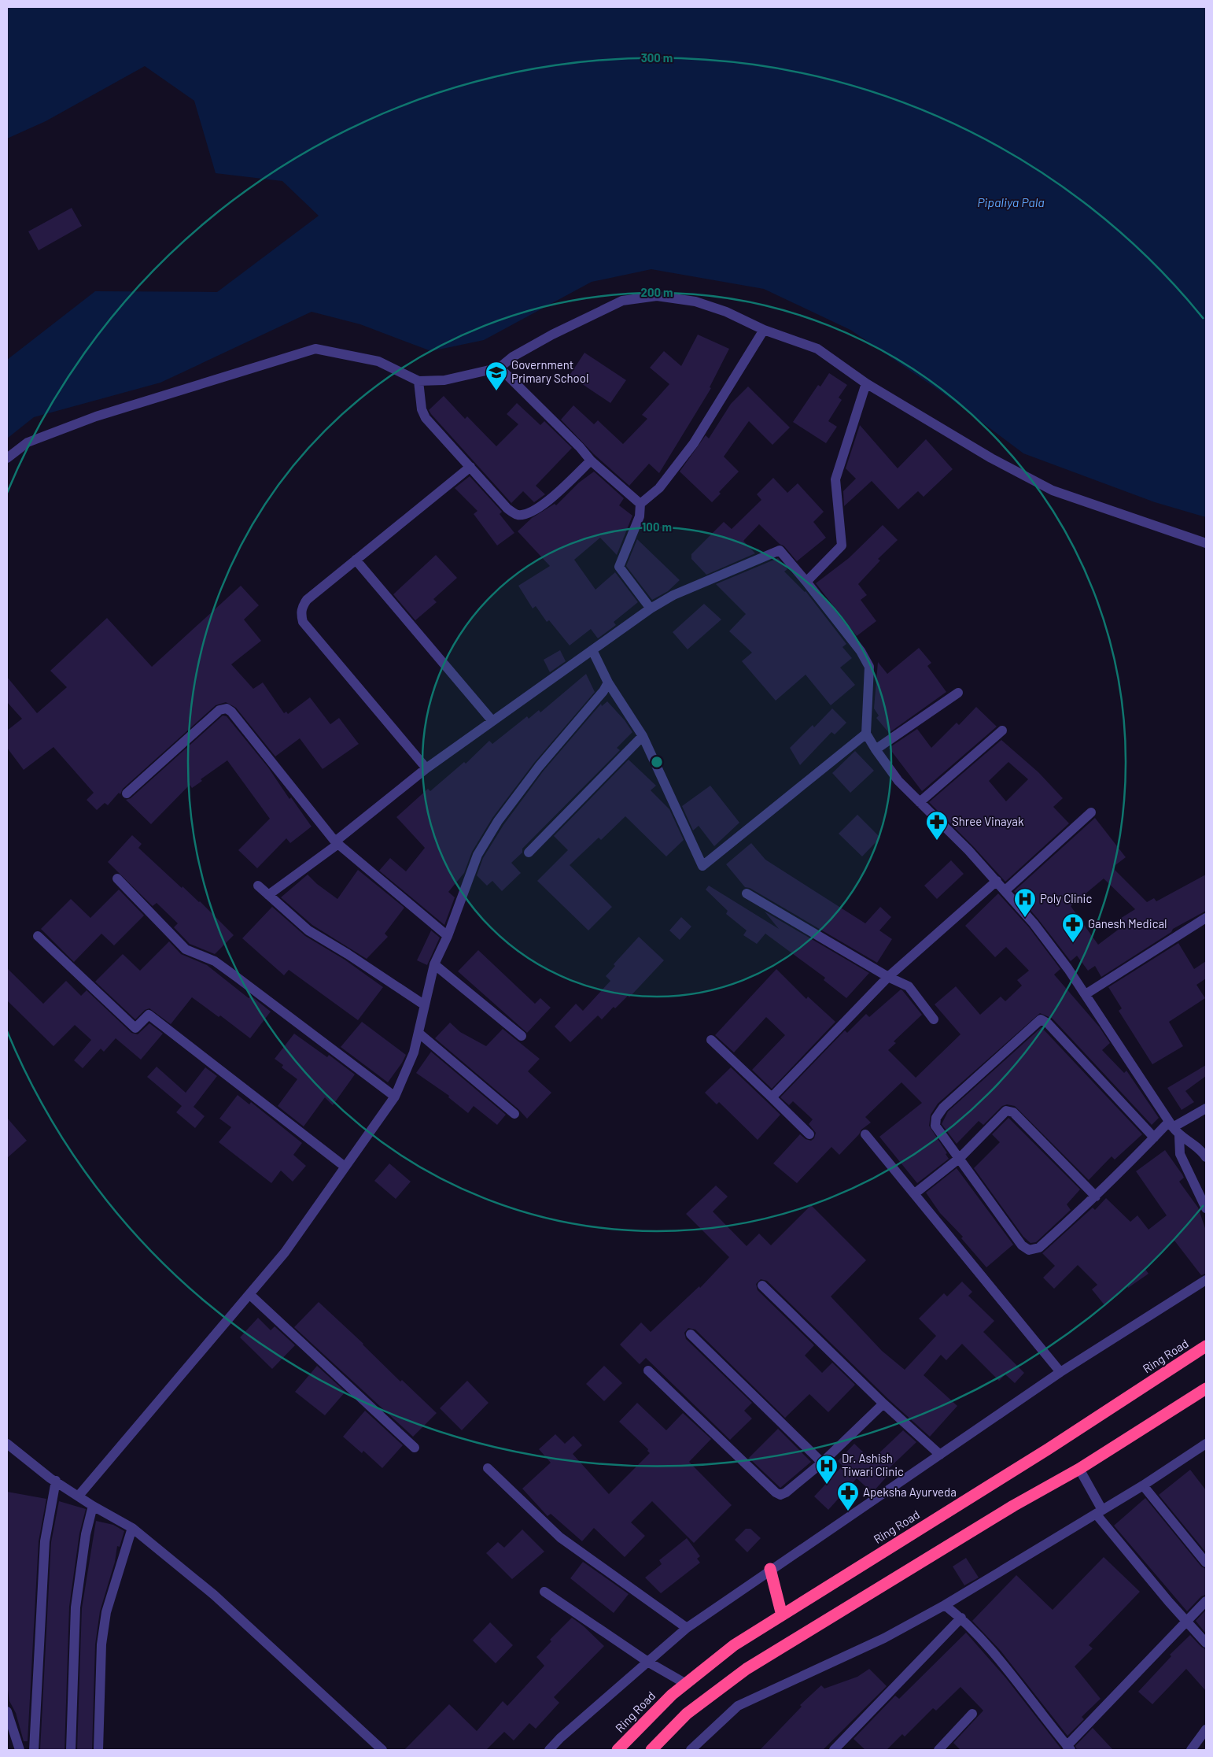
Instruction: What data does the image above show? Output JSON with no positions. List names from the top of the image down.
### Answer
{
  "streets": {
    "highway": ["Ring Road"]
  },
  "water": ["Pipaliya Pala"],
  "places": {
    "school or university": ["Government Primary School"],
    "pharmacy": ["Shree Vinayak", "Ganesh Medical", "Apeksha Ayurveda"],
    "hospital": ["Poly Clinic", "Dr. Ashish Tiwari Clinic"]
  },
  "rings": ["300 m", "200 m", "100 m"]
}
